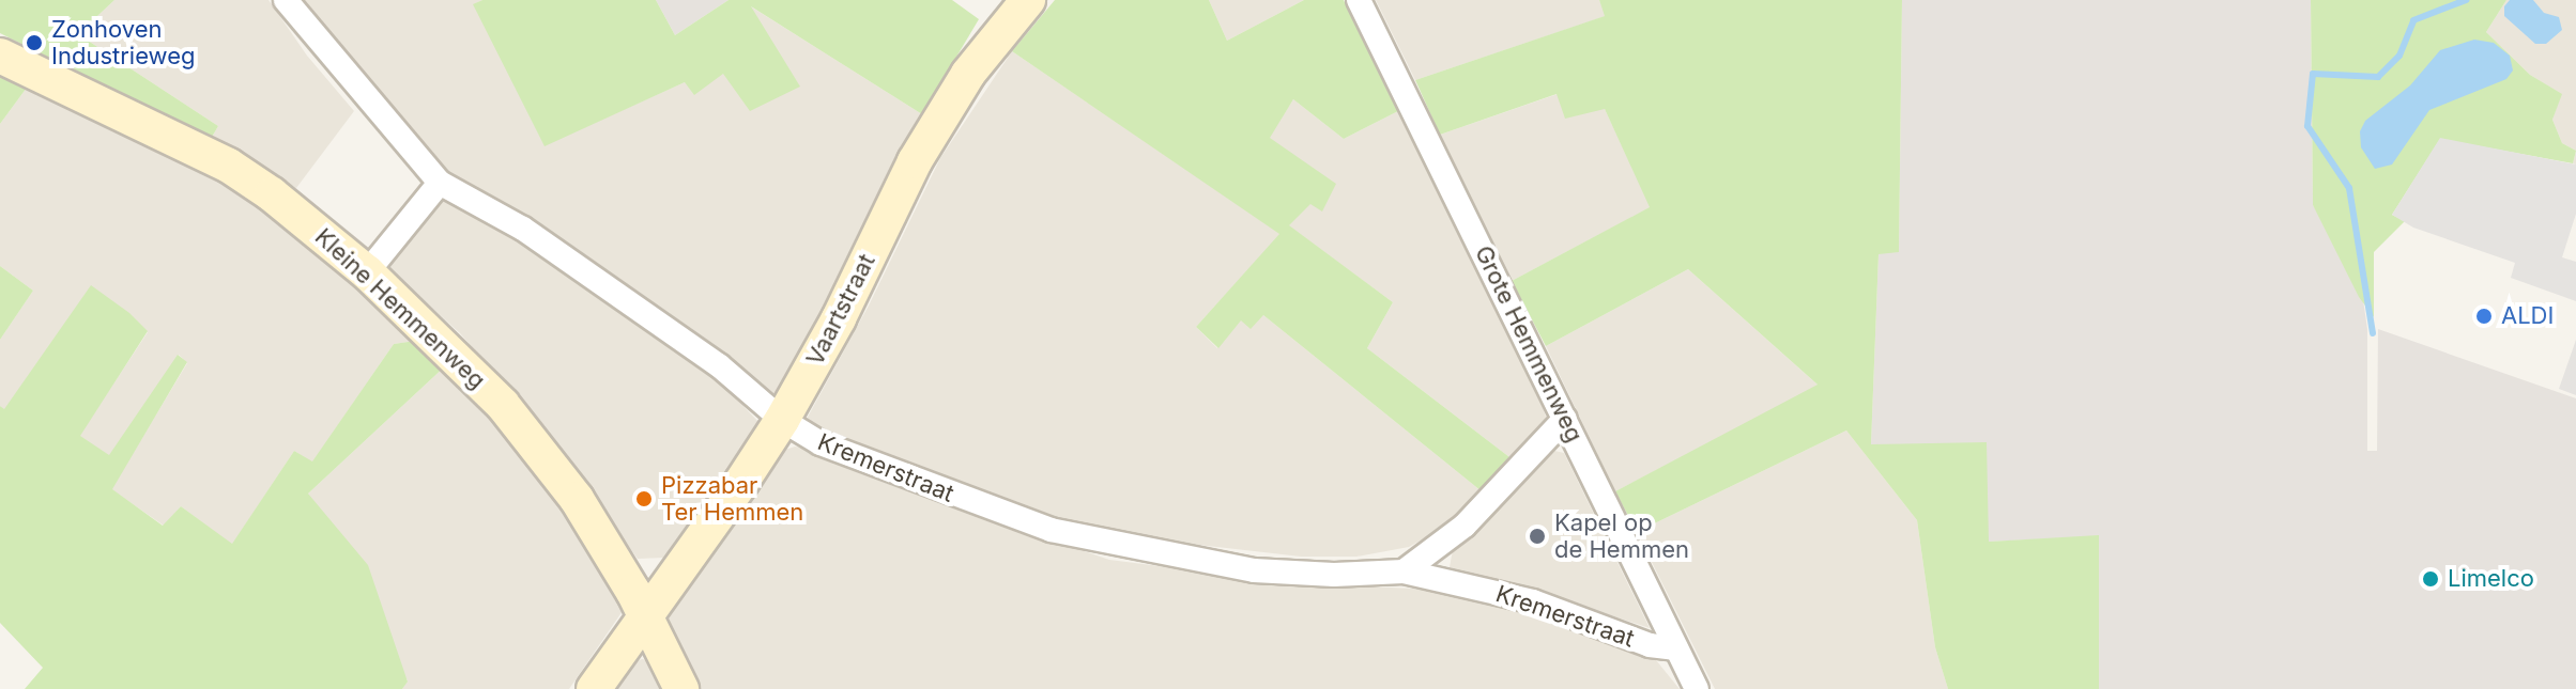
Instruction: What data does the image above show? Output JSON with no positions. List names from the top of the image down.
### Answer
{
  "streets": {
    "street": [
      "Kleine Hemmenweg",
      "Vaartstraat",
      "Grote Hemmenweg",
      "Kremerstraat"
    ]
  },
  "crossings": [
    ["Kleine Hemmenweg", "Vaartstraat"],
    ["Vaartstraat", "Kremerstraat"],
    ["Grote Hemmenweg", "Kremerstraat"]
  ],
  "places": [
    "Zonhoven Industrieweg",
    "ALDI",
    "Pizzabar Ter Hemmen",
    "Kapel op de Hemmen",
    "Limelco"
  ]
}
